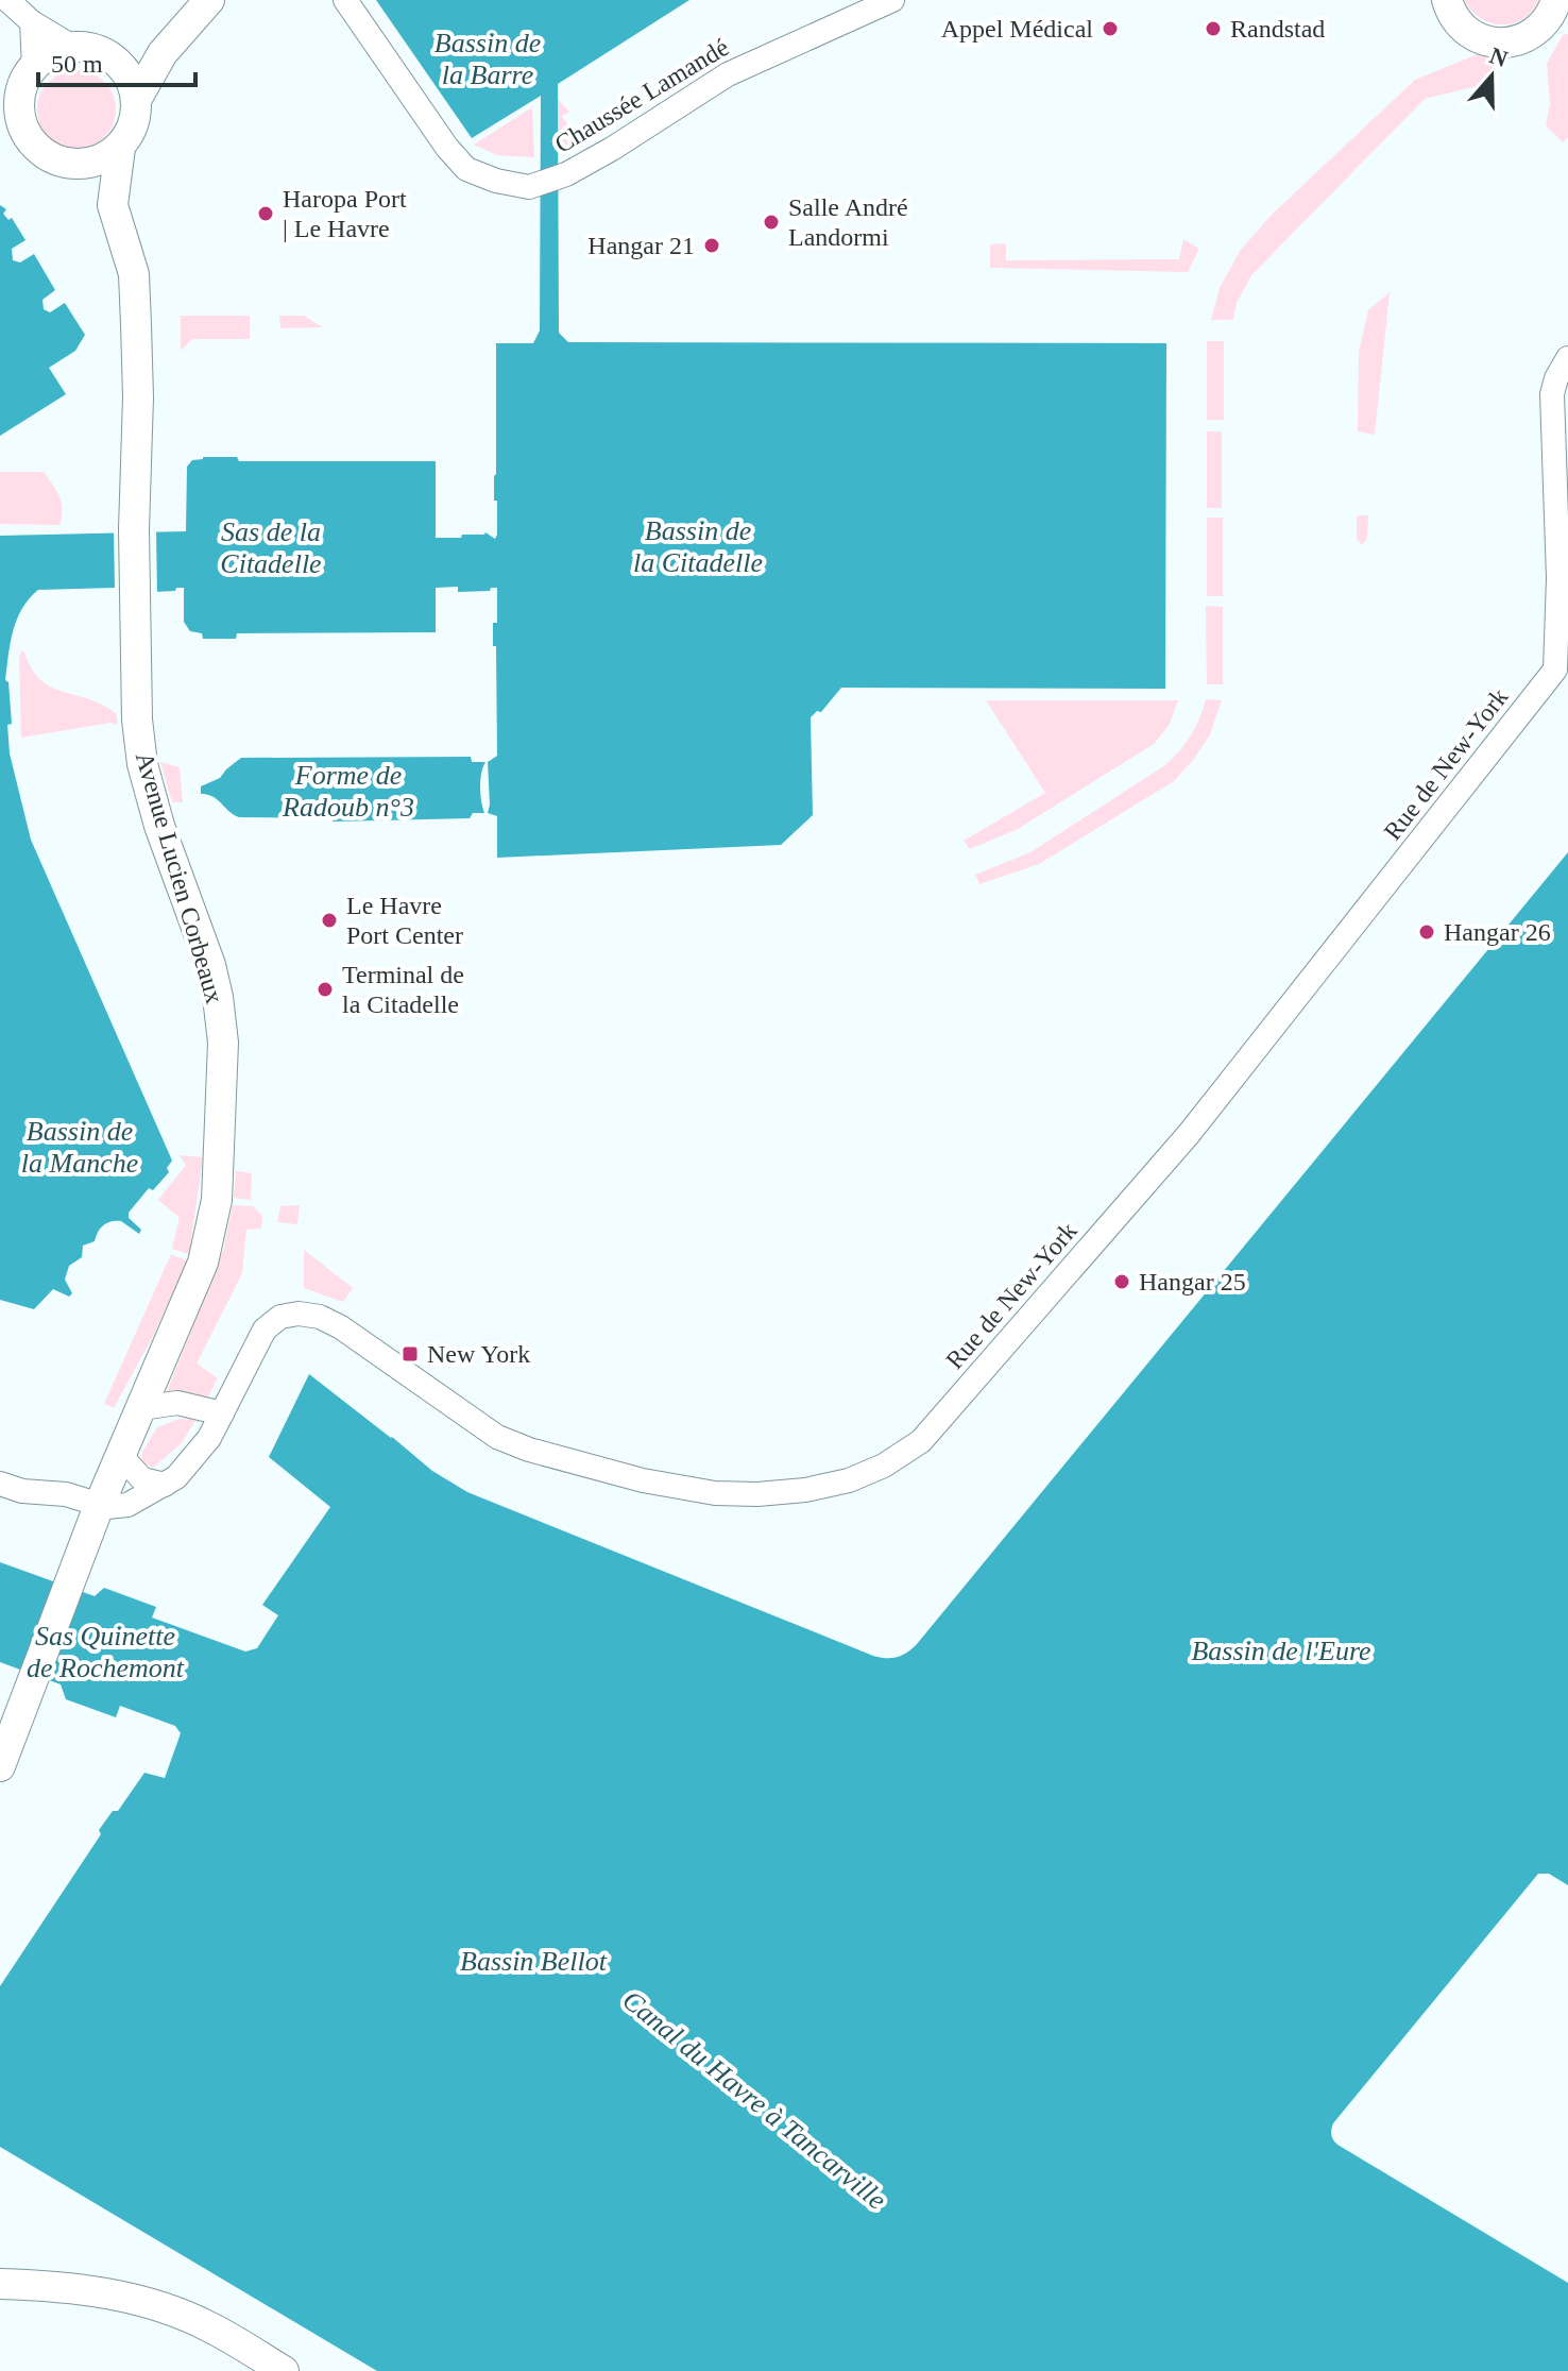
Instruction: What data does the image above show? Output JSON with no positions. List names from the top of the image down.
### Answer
{
  "streets": {
    "main road": ["Avenue Lucien Corbeaux"],
    "street": ["Chaussée Lamandé", "Rue de New-York"]
  },
  "crossings": [
    ["Rue de New-York", "Avenue Lucien Corbeaux"]
  ],
  "water": [
    "Bassin de la Barre",
    "Bassin de la Citadelle",
    "Sas de la Citadelle",
    "Forme de Radoub n°3",
    "Bassin de la Manche",
    "Sas Quinette de Rochemont",
    "Bassin de l'Eure",
    "Bassin Bellot",
    "Canal du Havre à Tancarville"
  ],
  "places": {
    "other": [
      "Appel Médical",
      "Randstad",
      "Haropa Port | Le Havre",
      "Salle André Landormi",
      "Hangar 21",
      "Le Havre Port Center",
      "Hangar 26",
      "Terminal de la Citadelle",
      "Hangar 25"
    ],
    "transit": ["New York"]
  },
  "scale_bar": "50 m",
  "north": "top"
}
